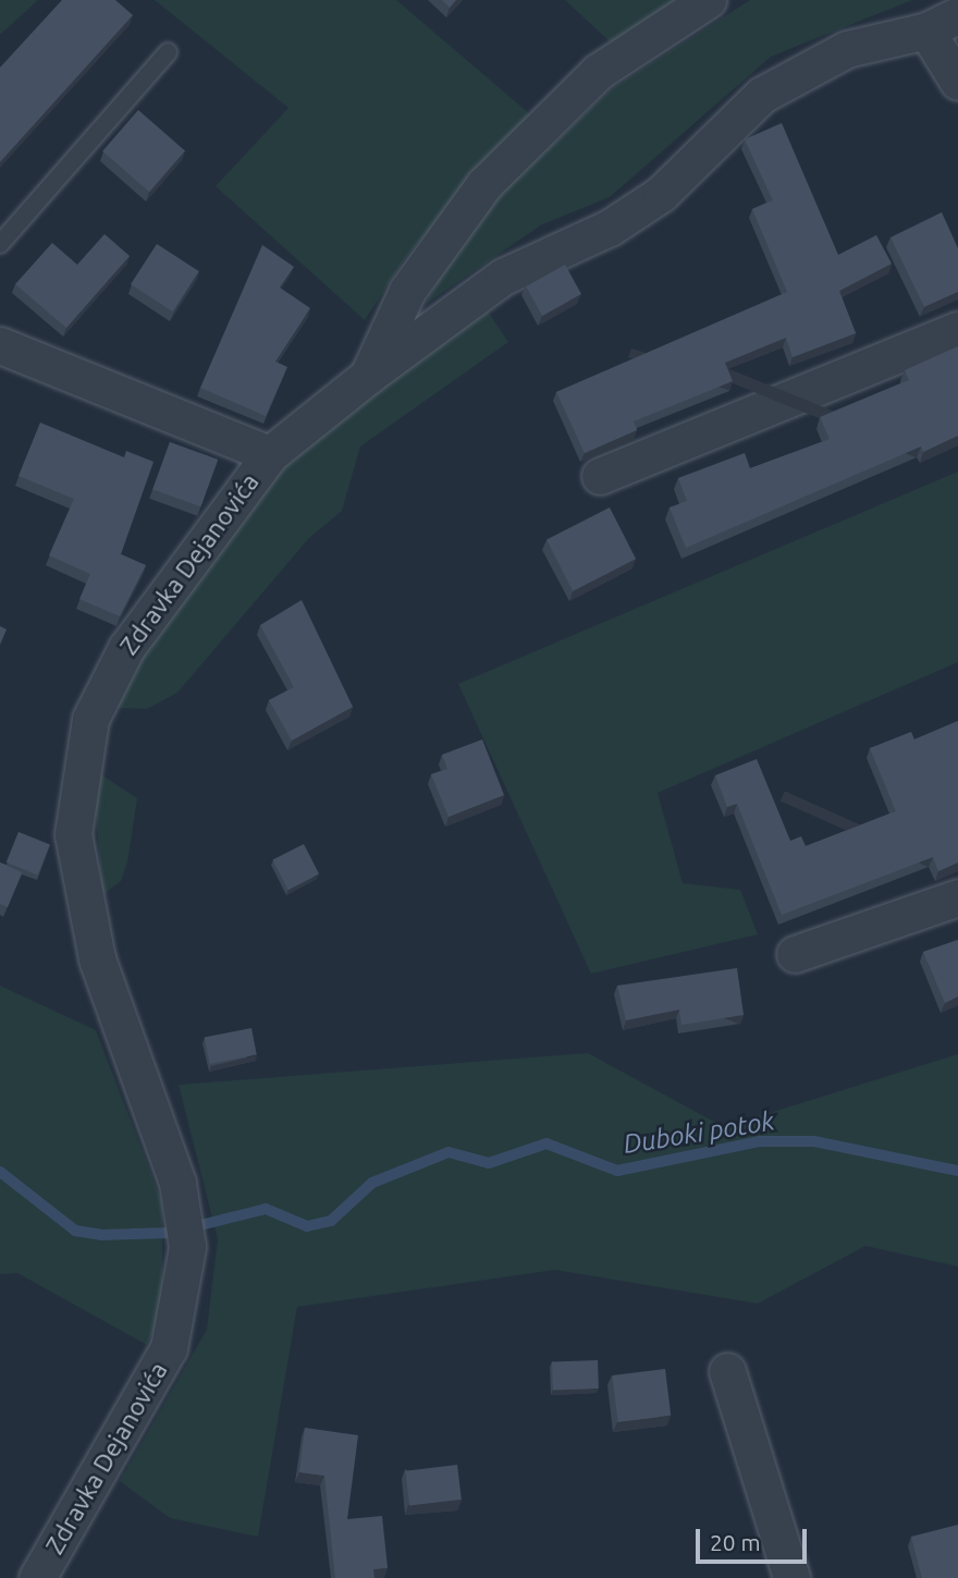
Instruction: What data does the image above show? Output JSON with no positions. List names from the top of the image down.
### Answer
{
  "streets": {
    "street": ["Zdravka Dejanovića"]
  },
  "water": ["Duboki potok"],
  "scale_bar": "20 m"
}
